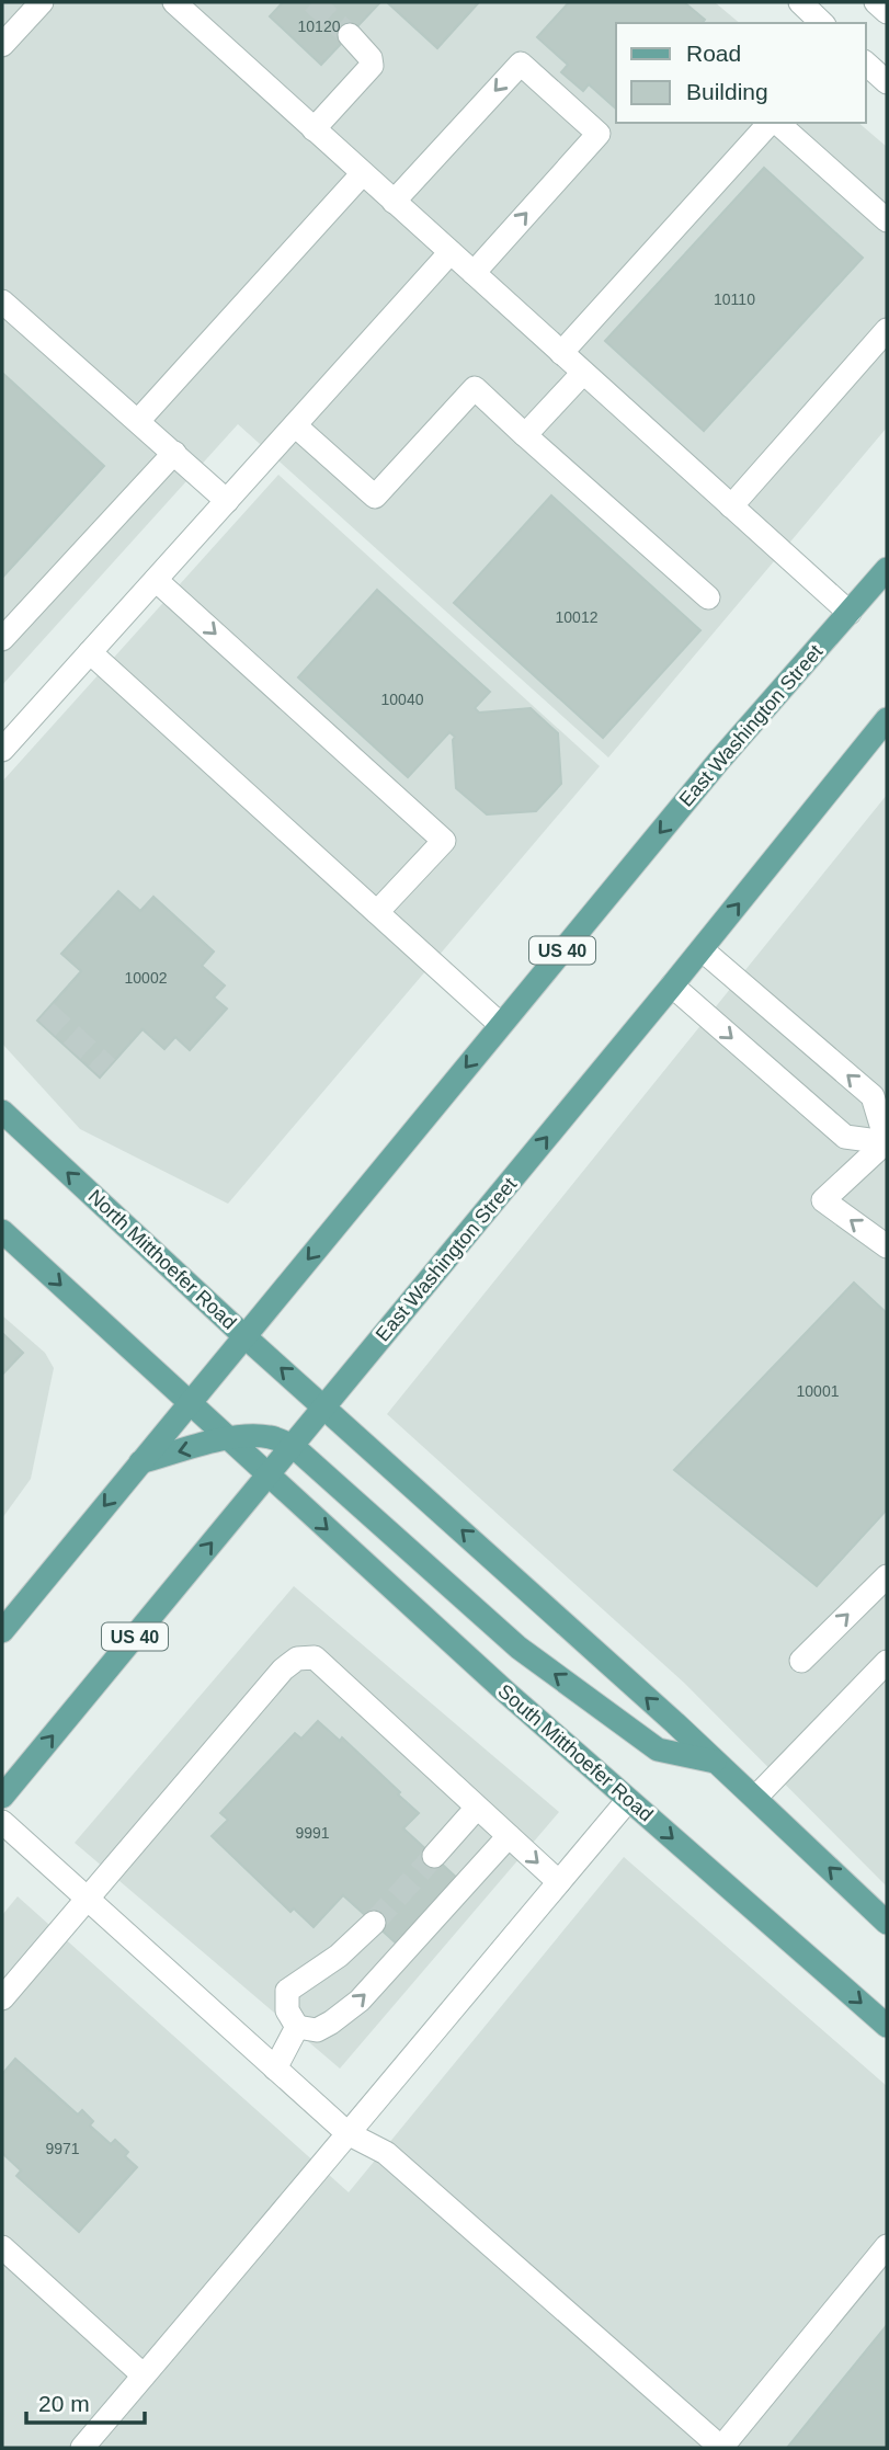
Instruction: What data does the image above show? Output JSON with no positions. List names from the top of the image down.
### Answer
{
  "streets": {
    "main road": [
      "East Washington Street",
      "US 40",
      "North Mitthoefer Road",
      "South Mitthoefer Road"
    ]
  },
  "crossings": [
    ["East Washington Street", "North Mitthoefer Road"],
    ["East Washington Street", "South Mitthoefer Road"]
  ],
  "house_numbers": [
    "10120",
    "10110",
    "10012",
    "10040",
    "10002",
    "10001",
    "9991",
    "9971"
  ],
  "legend": ["Road", "Building"],
  "scale_bar": "20 m"
}
